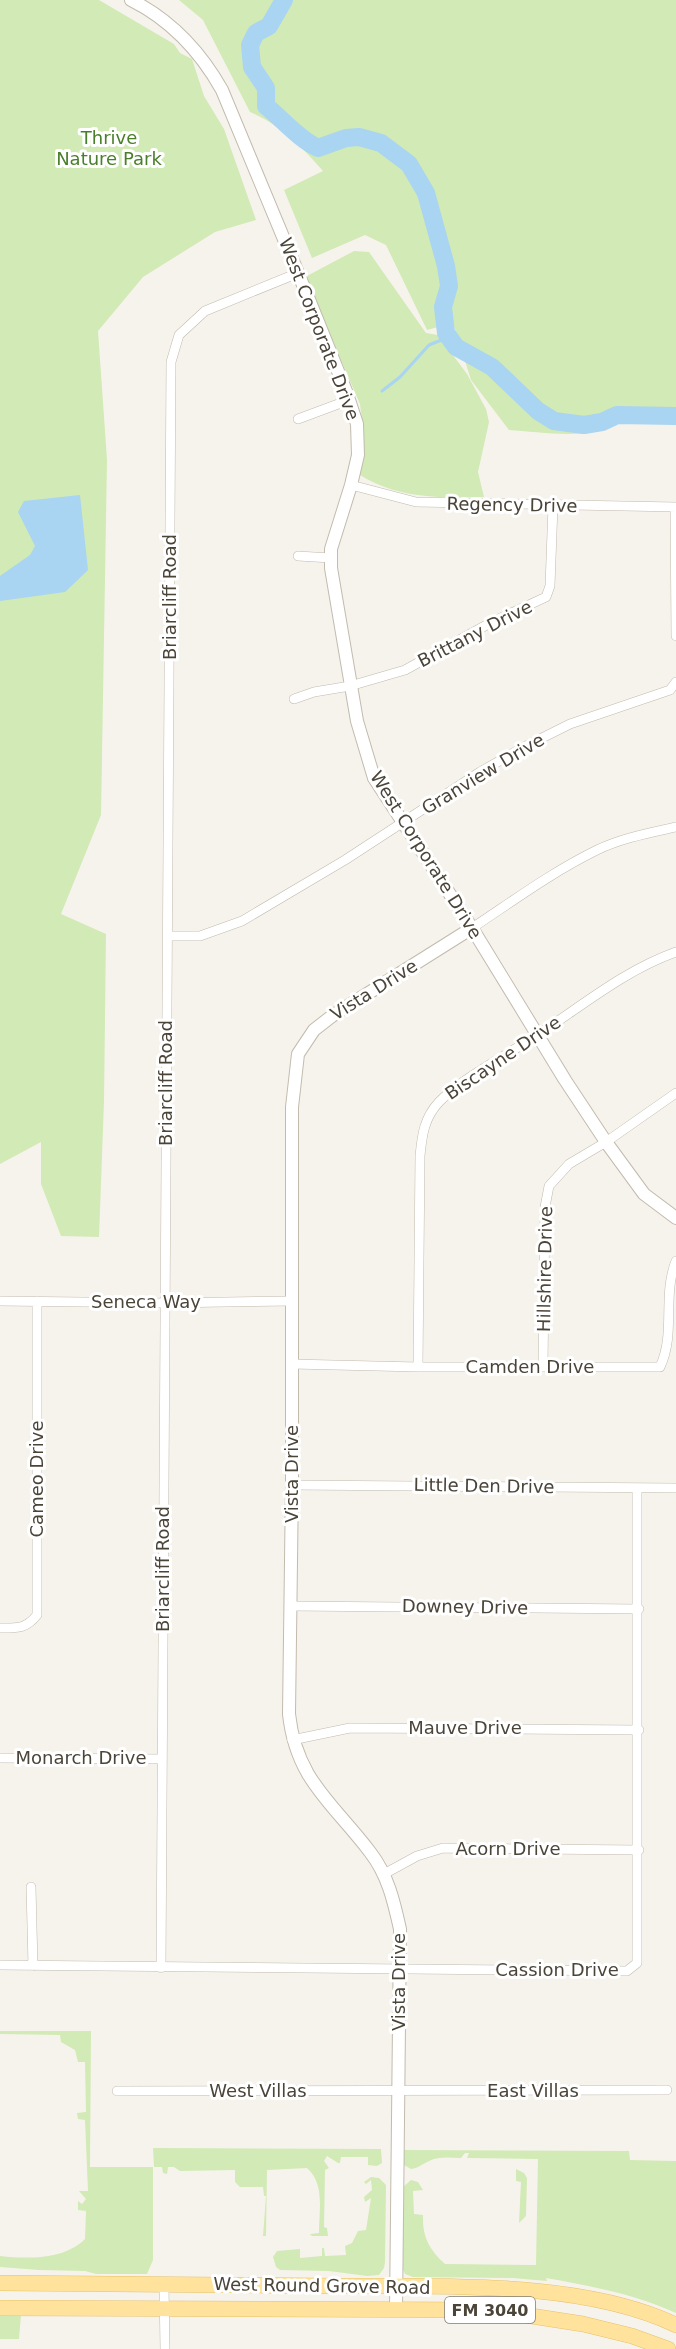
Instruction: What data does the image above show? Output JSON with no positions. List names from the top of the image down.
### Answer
{
  "streets": {
    "main road": ["West Round Grove Road", "FM 3040"],
    "street": [
      "West Corporate Drive",
      "Regency Drive",
      "Briarcliff Road",
      "Brittany Drive",
      "Granview Drive",
      "Vista Drive",
      "Biscayne Drive",
      "Hillshire Drive",
      "Seneca Way",
      "Camden Drive",
      "Cameo Drive",
      "Little Den Drive",
      "Downey Drive",
      "Mauve Drive",
      "Monarch Drive",
      "Acorn Drive",
      "Cassion Drive",
      "West Villas",
      "East Villas"
    ]
  },
  "crossings": [
    ["West Corporate Drive", "Regency Drive"],
    ["West Corporate Drive", "Briarcliff Road"],
    ["West Corporate Drive", "Brittany Drive"],
    ["West Corporate Drive", "Granview Drive"],
    ["West Corporate Drive", "Vista Drive"],
    ["West Corporate Drive", "Biscayne Drive"],
    ["West Corporate Drive", "Hillshire Drive"],
    ["Regency Drive", "Brittany Drive"],
    ["Briarcliff Road", "Granview Drive"],
    ["Briarcliff Road", "Seneca Way"],
    ["Briarcliff Road", "Monarch Drive"],
    ["Briarcliff Road", "Cassion Drive"],
    ["Vista Drive", "Seneca Way"],
    ["Vista Drive", "Camden Drive"],
    ["Vista Drive", "Little Den Drive"],
    ["Vista Drive", "Downey Drive"],
    ["Vista Drive", "Mauve Drive"],
    ["Vista Drive", "Acorn Drive"],
    ["Vista Drive", "Cassion Drive"],
    ["Vista Drive", "West Villas"],
    ["Vista Drive", "East Villas"],
    ["Vista Drive", "West Round Grove Road"],
    ["Biscayne Drive", "Camden Drive"],
    ["Hillshire Drive", "Camden Drive"],
    ["Seneca Way", "Cameo Drive"],
    ["Little Den Drive", "Cassion Drive"],
    ["Downey Drive", "Cassion Drive"],
    ["Mauve Drive", "Cassion Drive"],
    ["Acorn Drive", "Cassion Drive"],
    ["West Villas", "East Villas"]
  ],
  "parks": ["Thrive Nature Park"]
}
